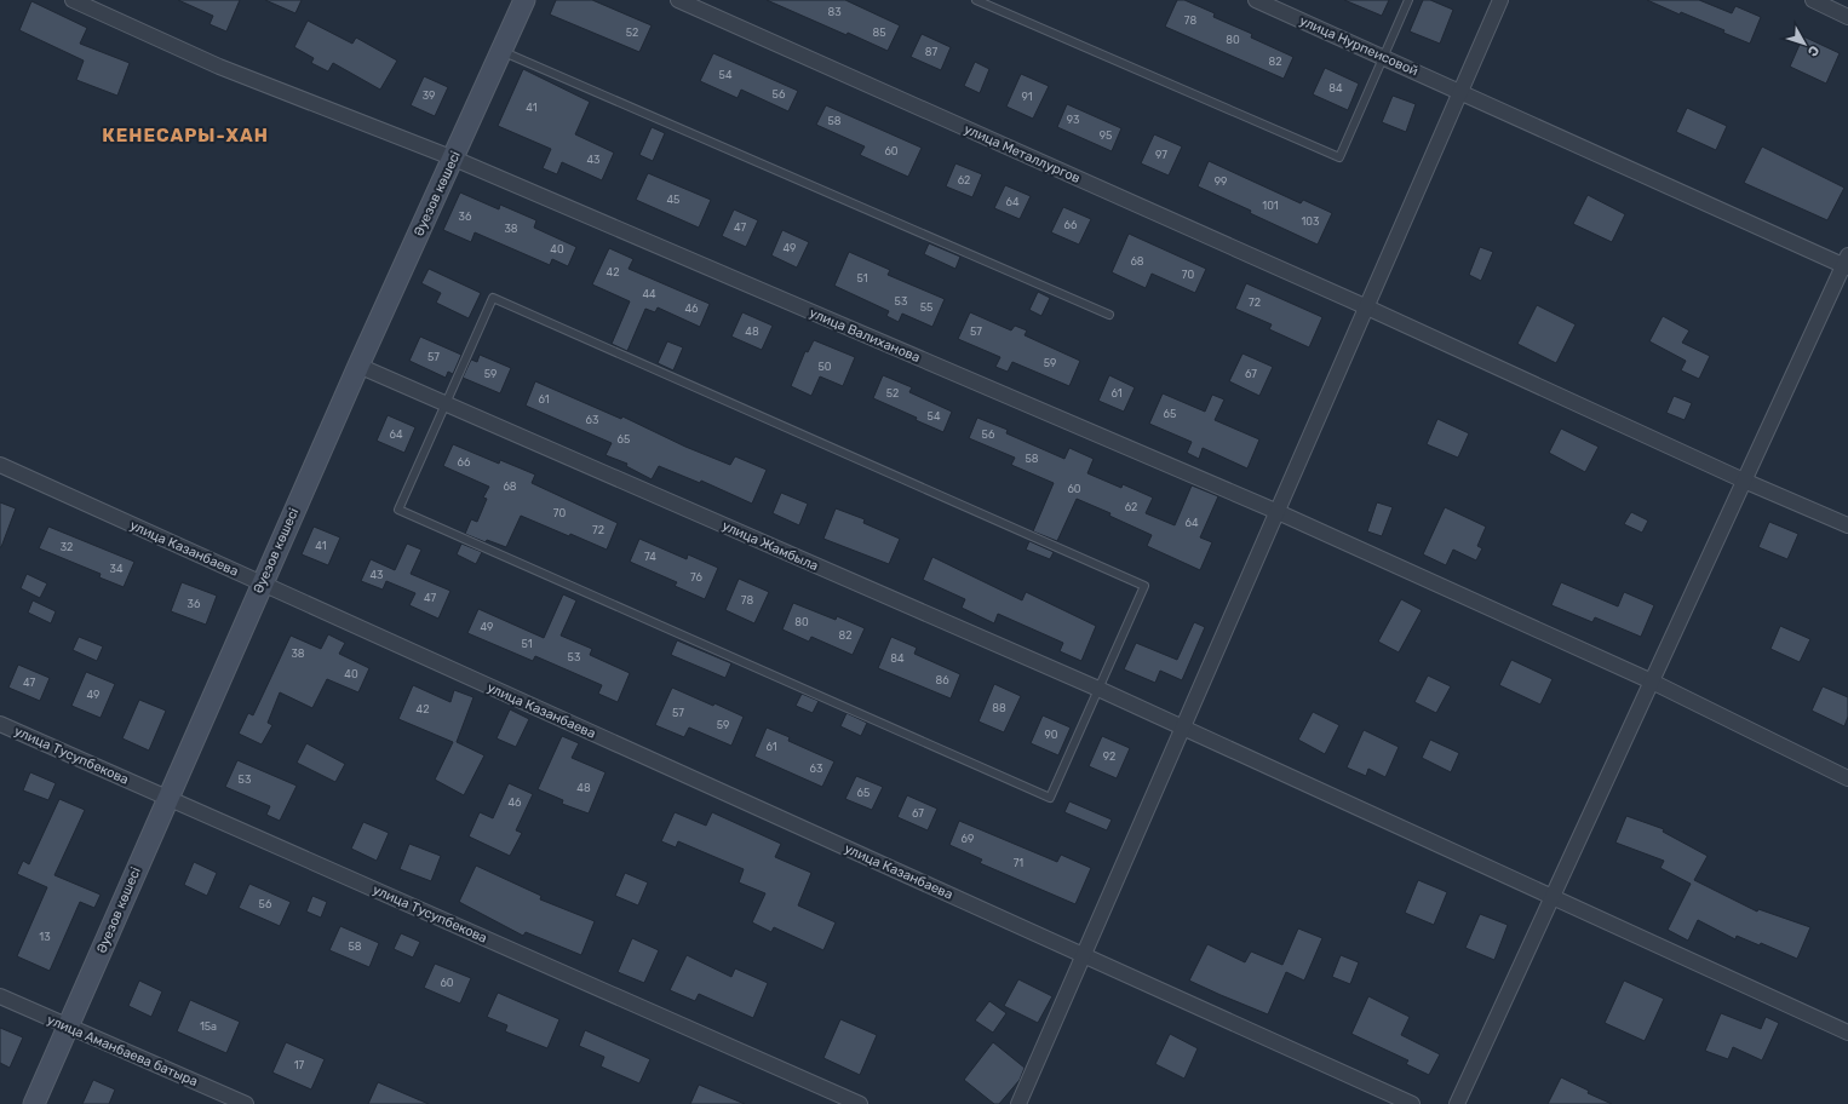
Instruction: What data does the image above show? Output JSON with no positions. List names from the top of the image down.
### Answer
{
  "streets": {
    "main road": ["Әуезов көшесі"],
    "street": [
      "улица Нурпеисовой",
      "улица Металлургов",
      "улица Валиханова",
      "улица Жамбыла",
      "улица Казанбаева",
      "улица Тусупбекова",
      "улица Аманбаева батыра"
    ]
  },
  "crossings": [
    ["Әуезов көшесі", "улица Валиханова"],
    ["Әуезов көшесі", "улица Жамбыла"],
    ["Әуезов көшесі", "улица Казанбаева"],
    ["Әуезов көшесі", "улица Тусупбекова"],
    ["Әуезов көшесі", "улица Аманбаева батыра"]
  ],
  "districts": ["КЕНЕСАРЫ-ХАН"],
  "house_numbers": [
    "83",
    "78",
    "52",
    "85",
    "80",
    "87",
    "82",
    "54",
    "84",
    "56",
    "39",
    "91",
    "41",
    "93",
    "58",
    "95",
    "60",
    "97",
    "43",
    "62",
    "99",
    "45",
    "64",
    "101",
    "36",
    "103",
    "66",
    "47",
    "38",
    "49",
    "40",
    "68",
    "42",
    "70",
    "51",
    "44",
    "53",
    "72",
    "55",
    "46",
    "48",
    "57",
    "57",
    "59",
    "50",
    "59",
    "67",
    "52",
    "61",
    "61",
    "65",
    "54",
    "63",
    "64",
    "56",
    "65",
    "58",
    "66",
    "68",
    "60",
    "62",
    "70",
    "64",
    "72",
    "41",
    "32",
    "74",
    "34",
    "43",
    "76",
    "47",
    "78",
    "36",
    "80",
    "49",
    "82",
    "51",
    "38",
    "53",
    "84",
    "40",
    "86",
    "47",
    "49",
    "88",
    "42",
    "57",
    "59",
    "90",
    "61",
    "92",
    "63",
    "53",
    "48",
    "65",
    "46",
    "67",
    "69",
    "71",
    "56",
    "13",
    "58",
    "60",
    "15а",
    "17"
  ],
  "north": "bottom right"
}
